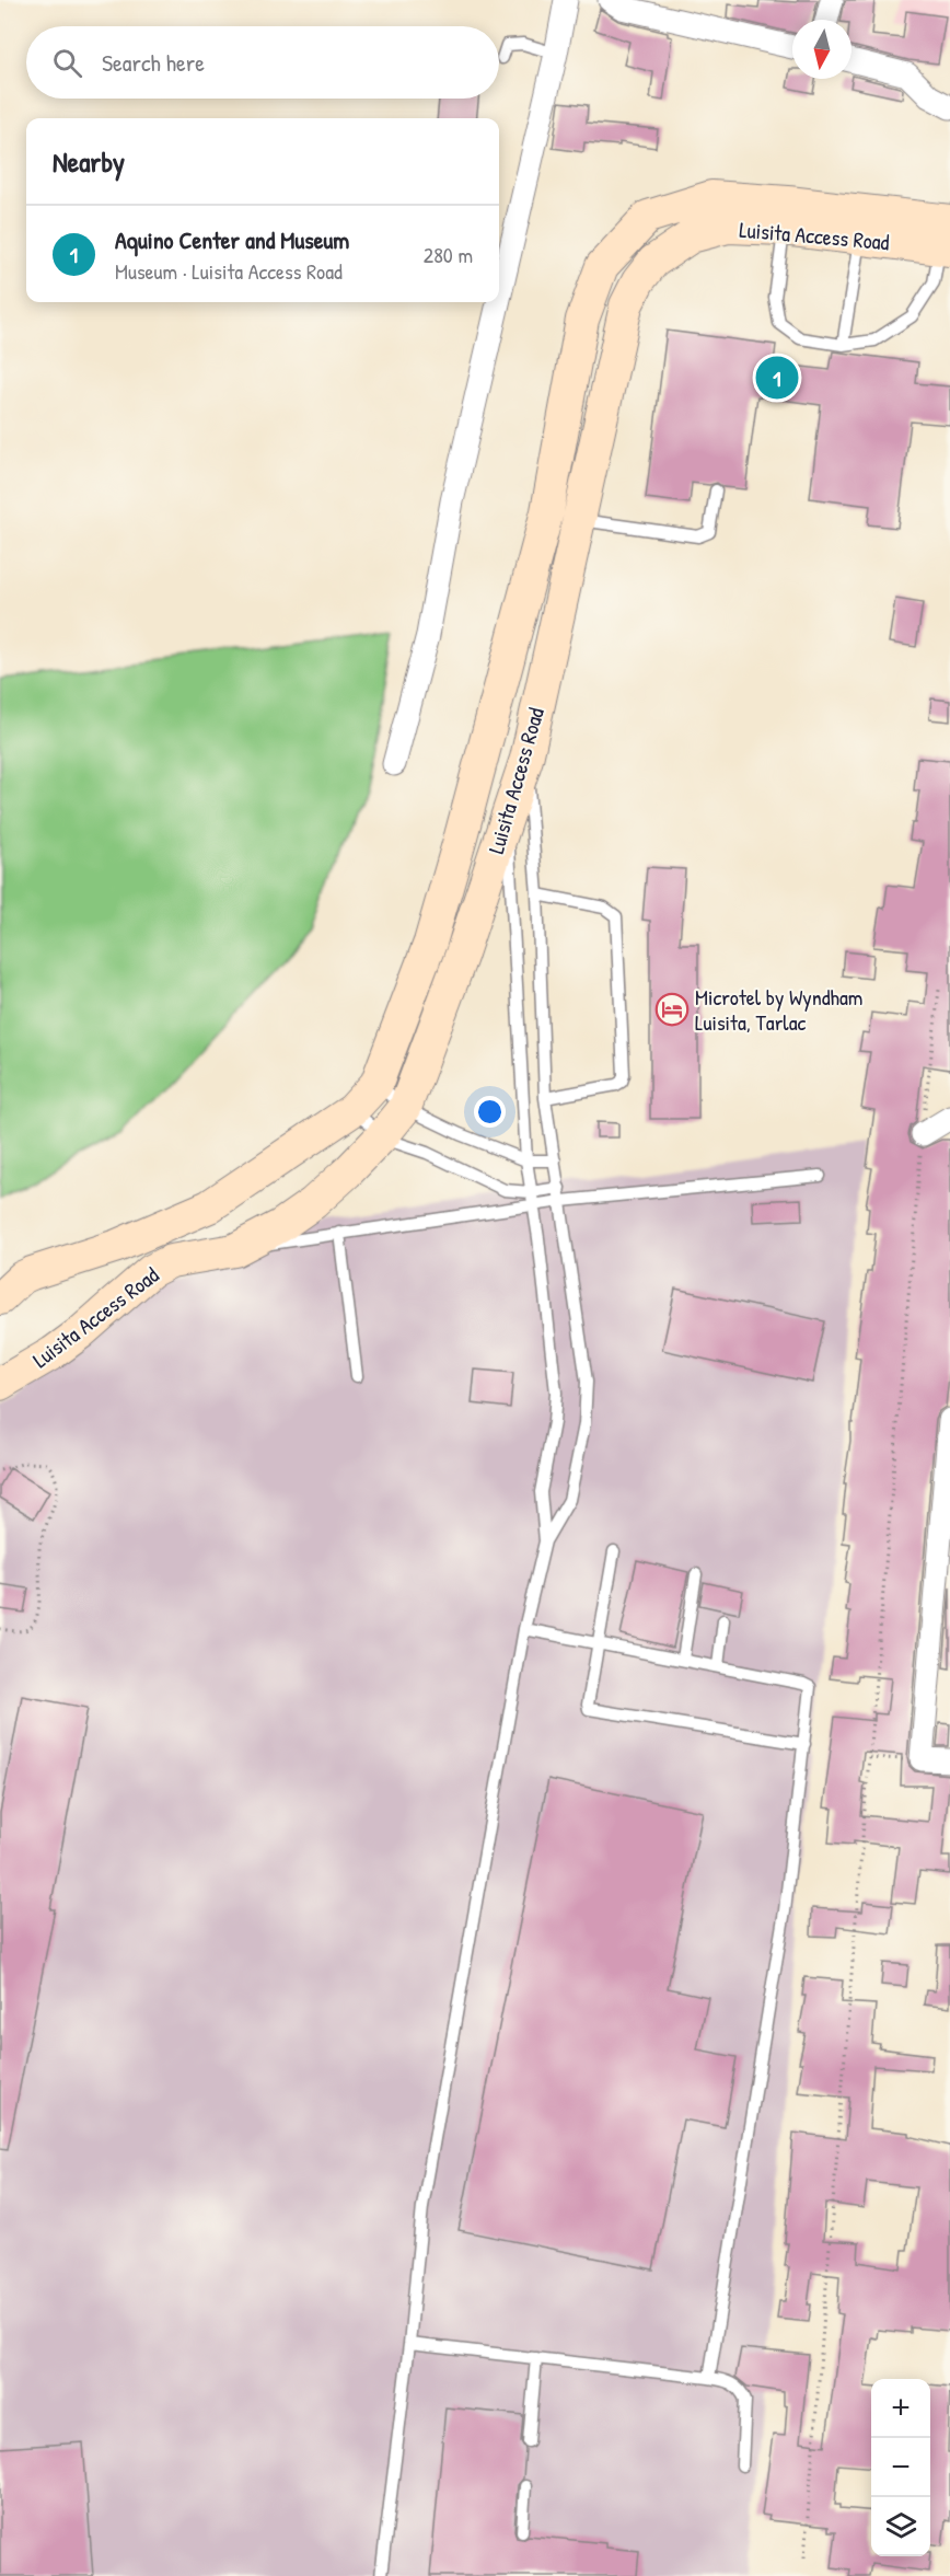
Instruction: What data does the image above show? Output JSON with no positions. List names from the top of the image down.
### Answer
{
  "streets": {
    "main road": ["Luisita Access Road"]
  },
  "places": {
    "hotel": ["Microtel by Wyndham Luisita, Tarlac"]
  },
  "north": "bottom",
  "page": {
    "search": "Search here",
    "heading": "Nearby",
    "list": [
      {
        "mark": "1",
        "name": "Aquino Center and Museum",
        "note": "Museum · Luisita Access Road",
        "value": "280 m"
      }
    ],
    "pins": "1",
    "map_buttons": ["+", "−"]
  }
}
